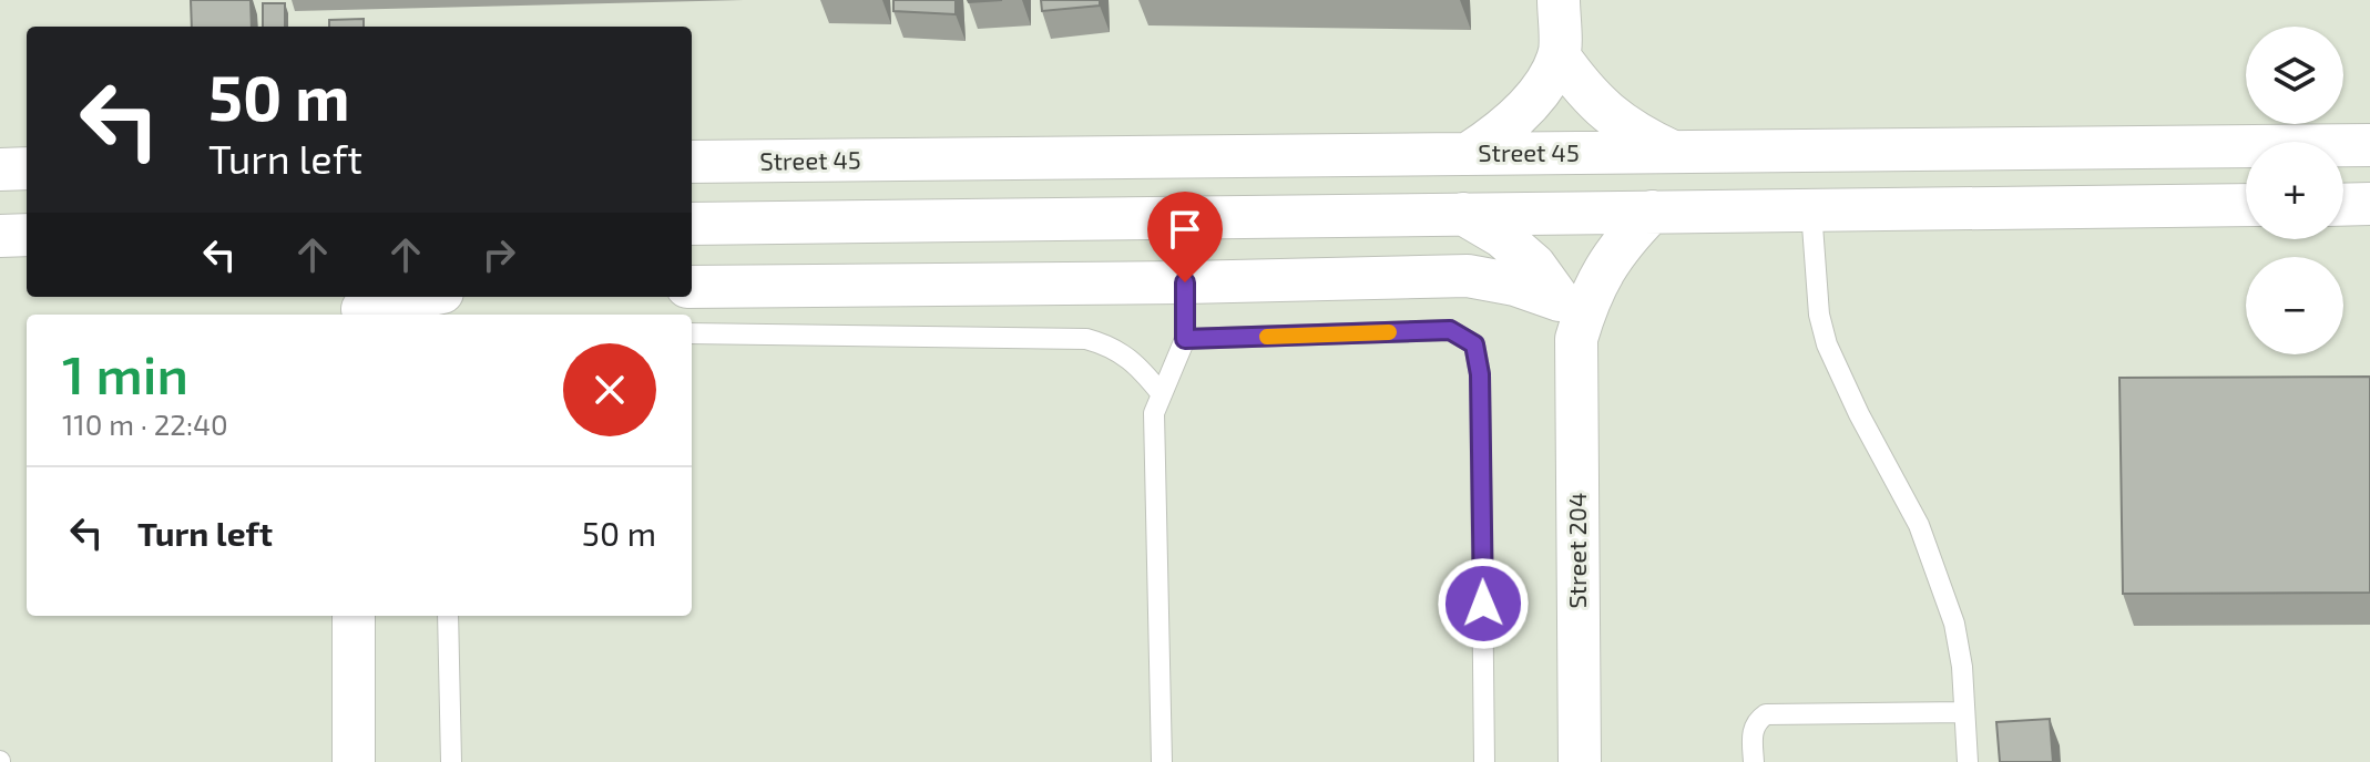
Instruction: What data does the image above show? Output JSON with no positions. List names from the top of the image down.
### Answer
{
  "streets": {
    "street": ["Street 45", "Street 204"]
  },
  "page": {
    "map_buttons": ["+", "−"],
    "turn": ["50 m", "Turn left"],
    "heading": ["1 min", "110 m · 22:40"],
    "list": [
      {
        "name": "Turn left",
        "value": "50 m"
      }
    ]
  }
}
